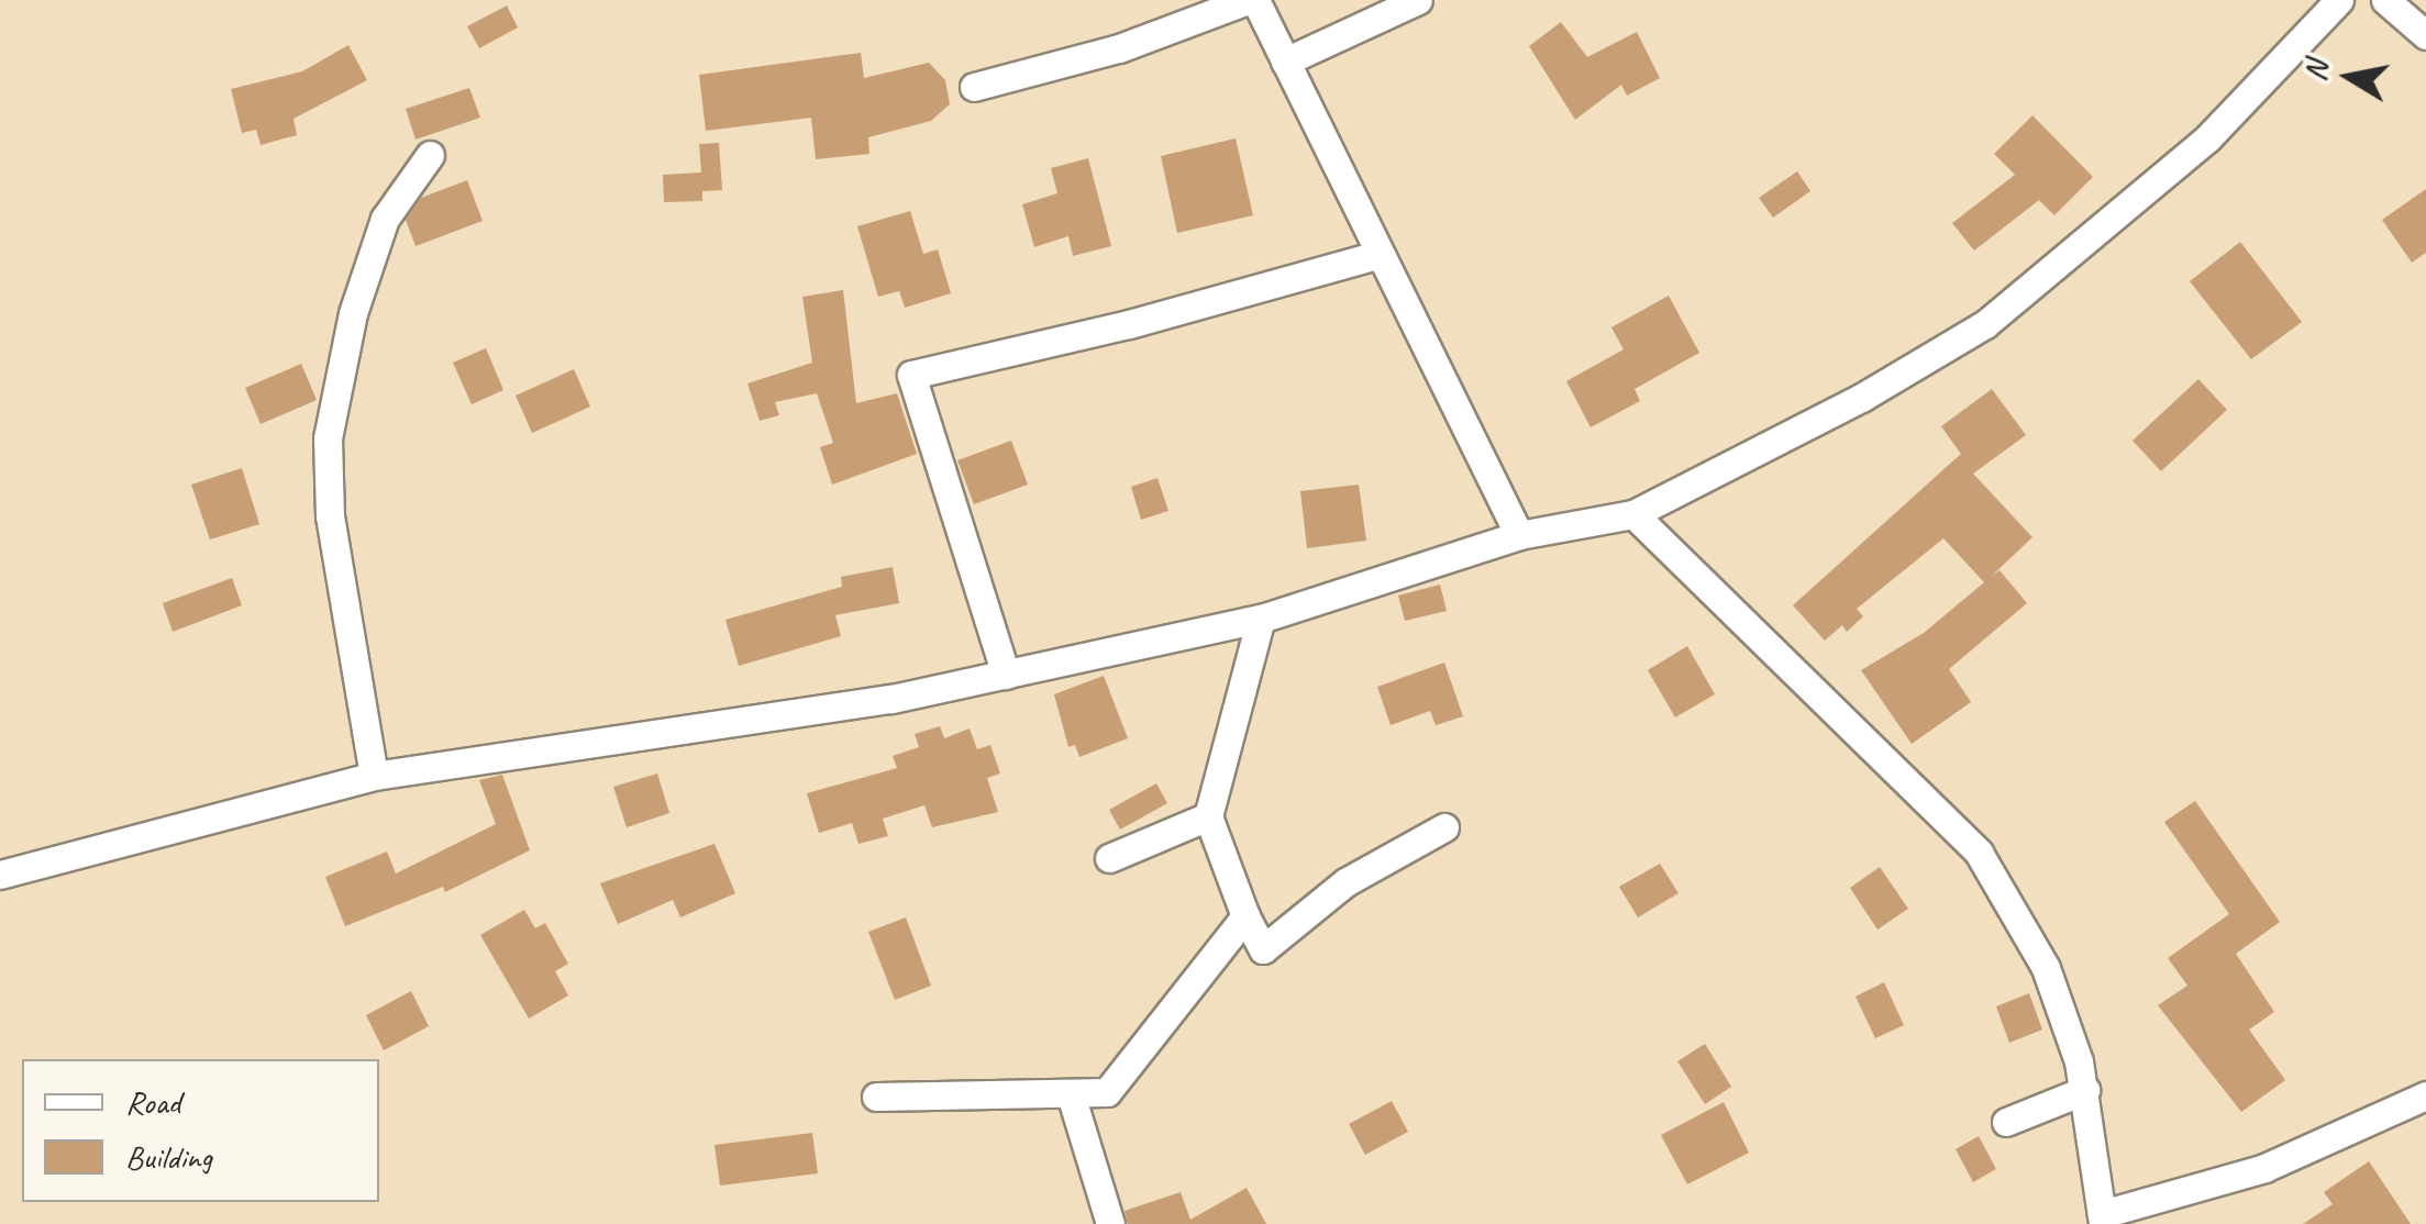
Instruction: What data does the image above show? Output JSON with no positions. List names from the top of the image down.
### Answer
{
  "legend": ["Road", "Building"],
  "north": "left"
}
